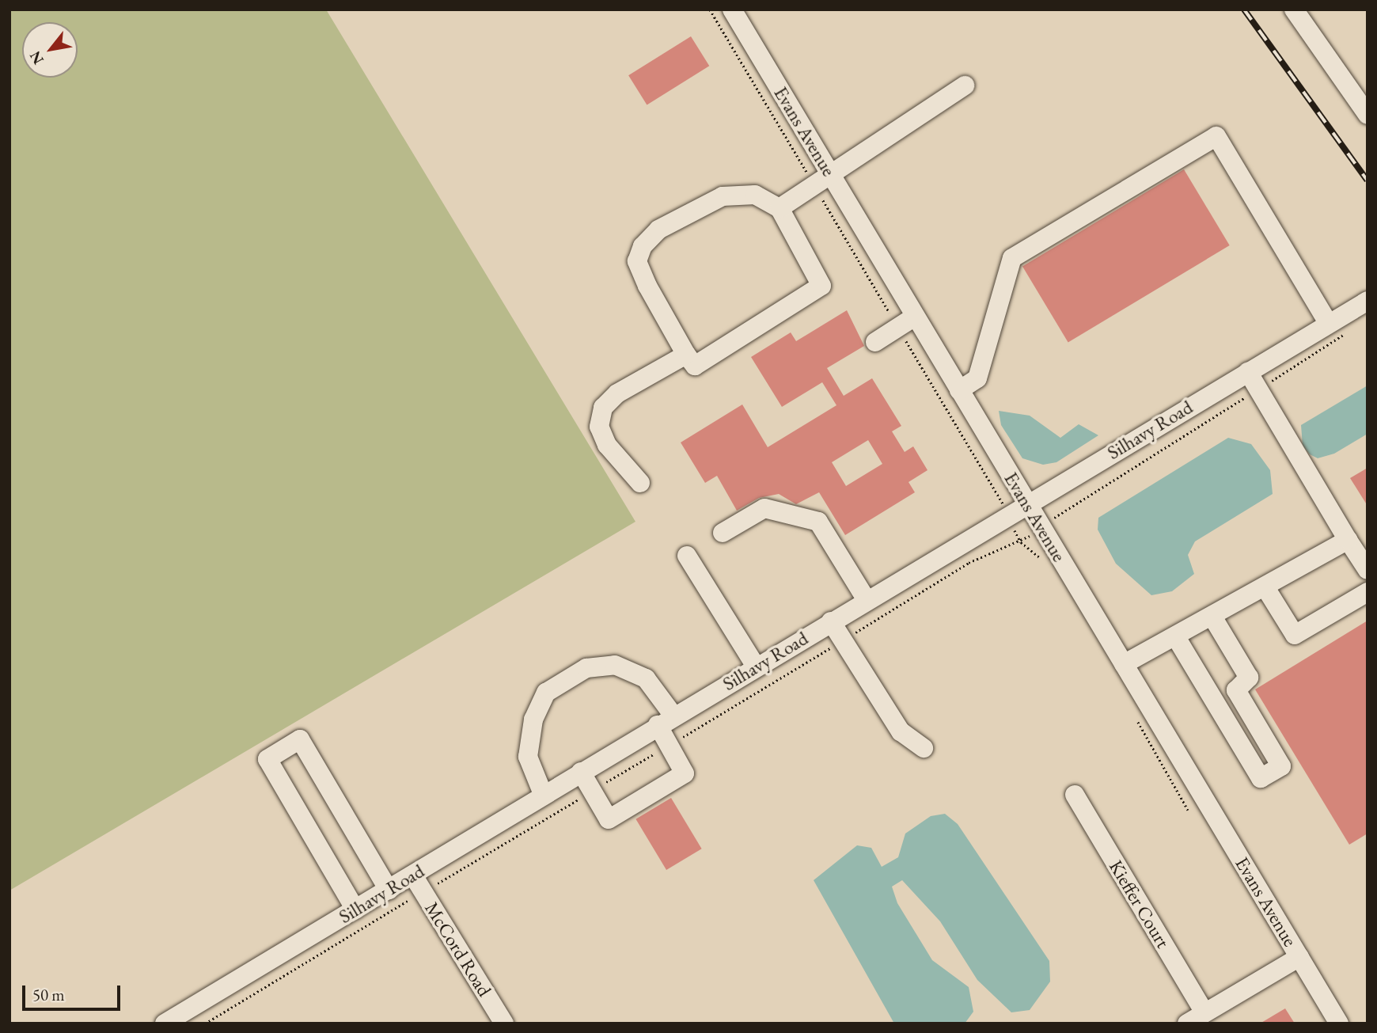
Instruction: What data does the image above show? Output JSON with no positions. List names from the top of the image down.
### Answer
{
  "streets": {
    "street": [
      "Evans Avenue",
      "Silhavy Road",
      "Kieffer Court",
      "McCord Road"
    ]
  },
  "crossings": [
    ["Evans Avenue", "Silhavy Road"],
    ["Silhavy Road", "McCord Road"]
  ],
  "scale_bar": "50 m",
  "north": "bottom left"
}
